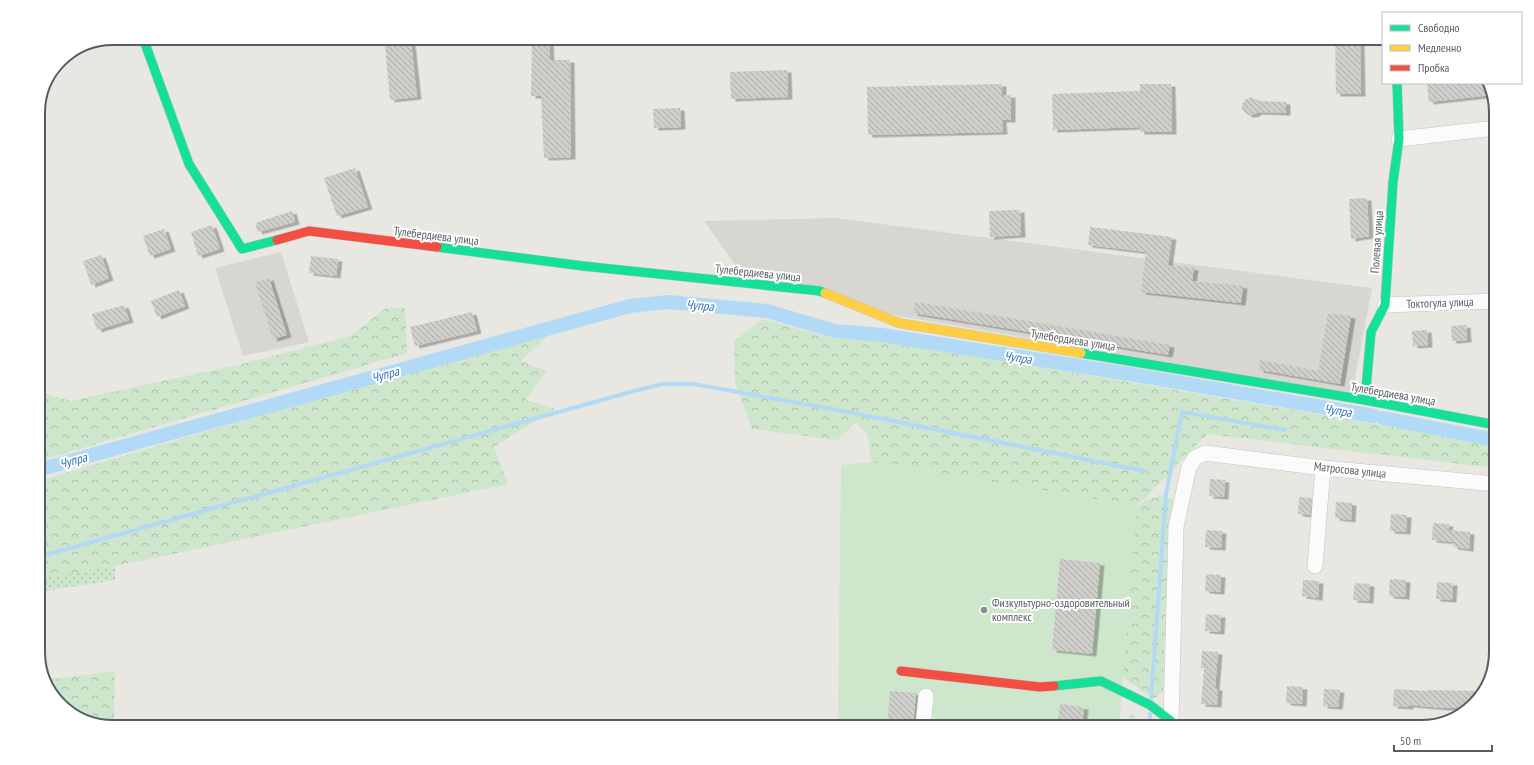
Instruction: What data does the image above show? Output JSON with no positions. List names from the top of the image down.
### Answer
{
  "streets": {
    "street": [
      "Тулебердиева улица",
      "Полевая улица",
      "Токтогула улица",
      "Матросова улица"
    ]
  },
  "crossings": [
    ["Тулебердиева улица", "Полевая улица"],
    ["Полевая улица", "Токтогула улица"]
  ],
  "water": ["Чупра"],
  "places": ["Физкультурно-оздоровительный комплекс"],
  "legend": ["Свободно", "Медленно", "Пробка"],
  "scale_bar": "50 m"
}
